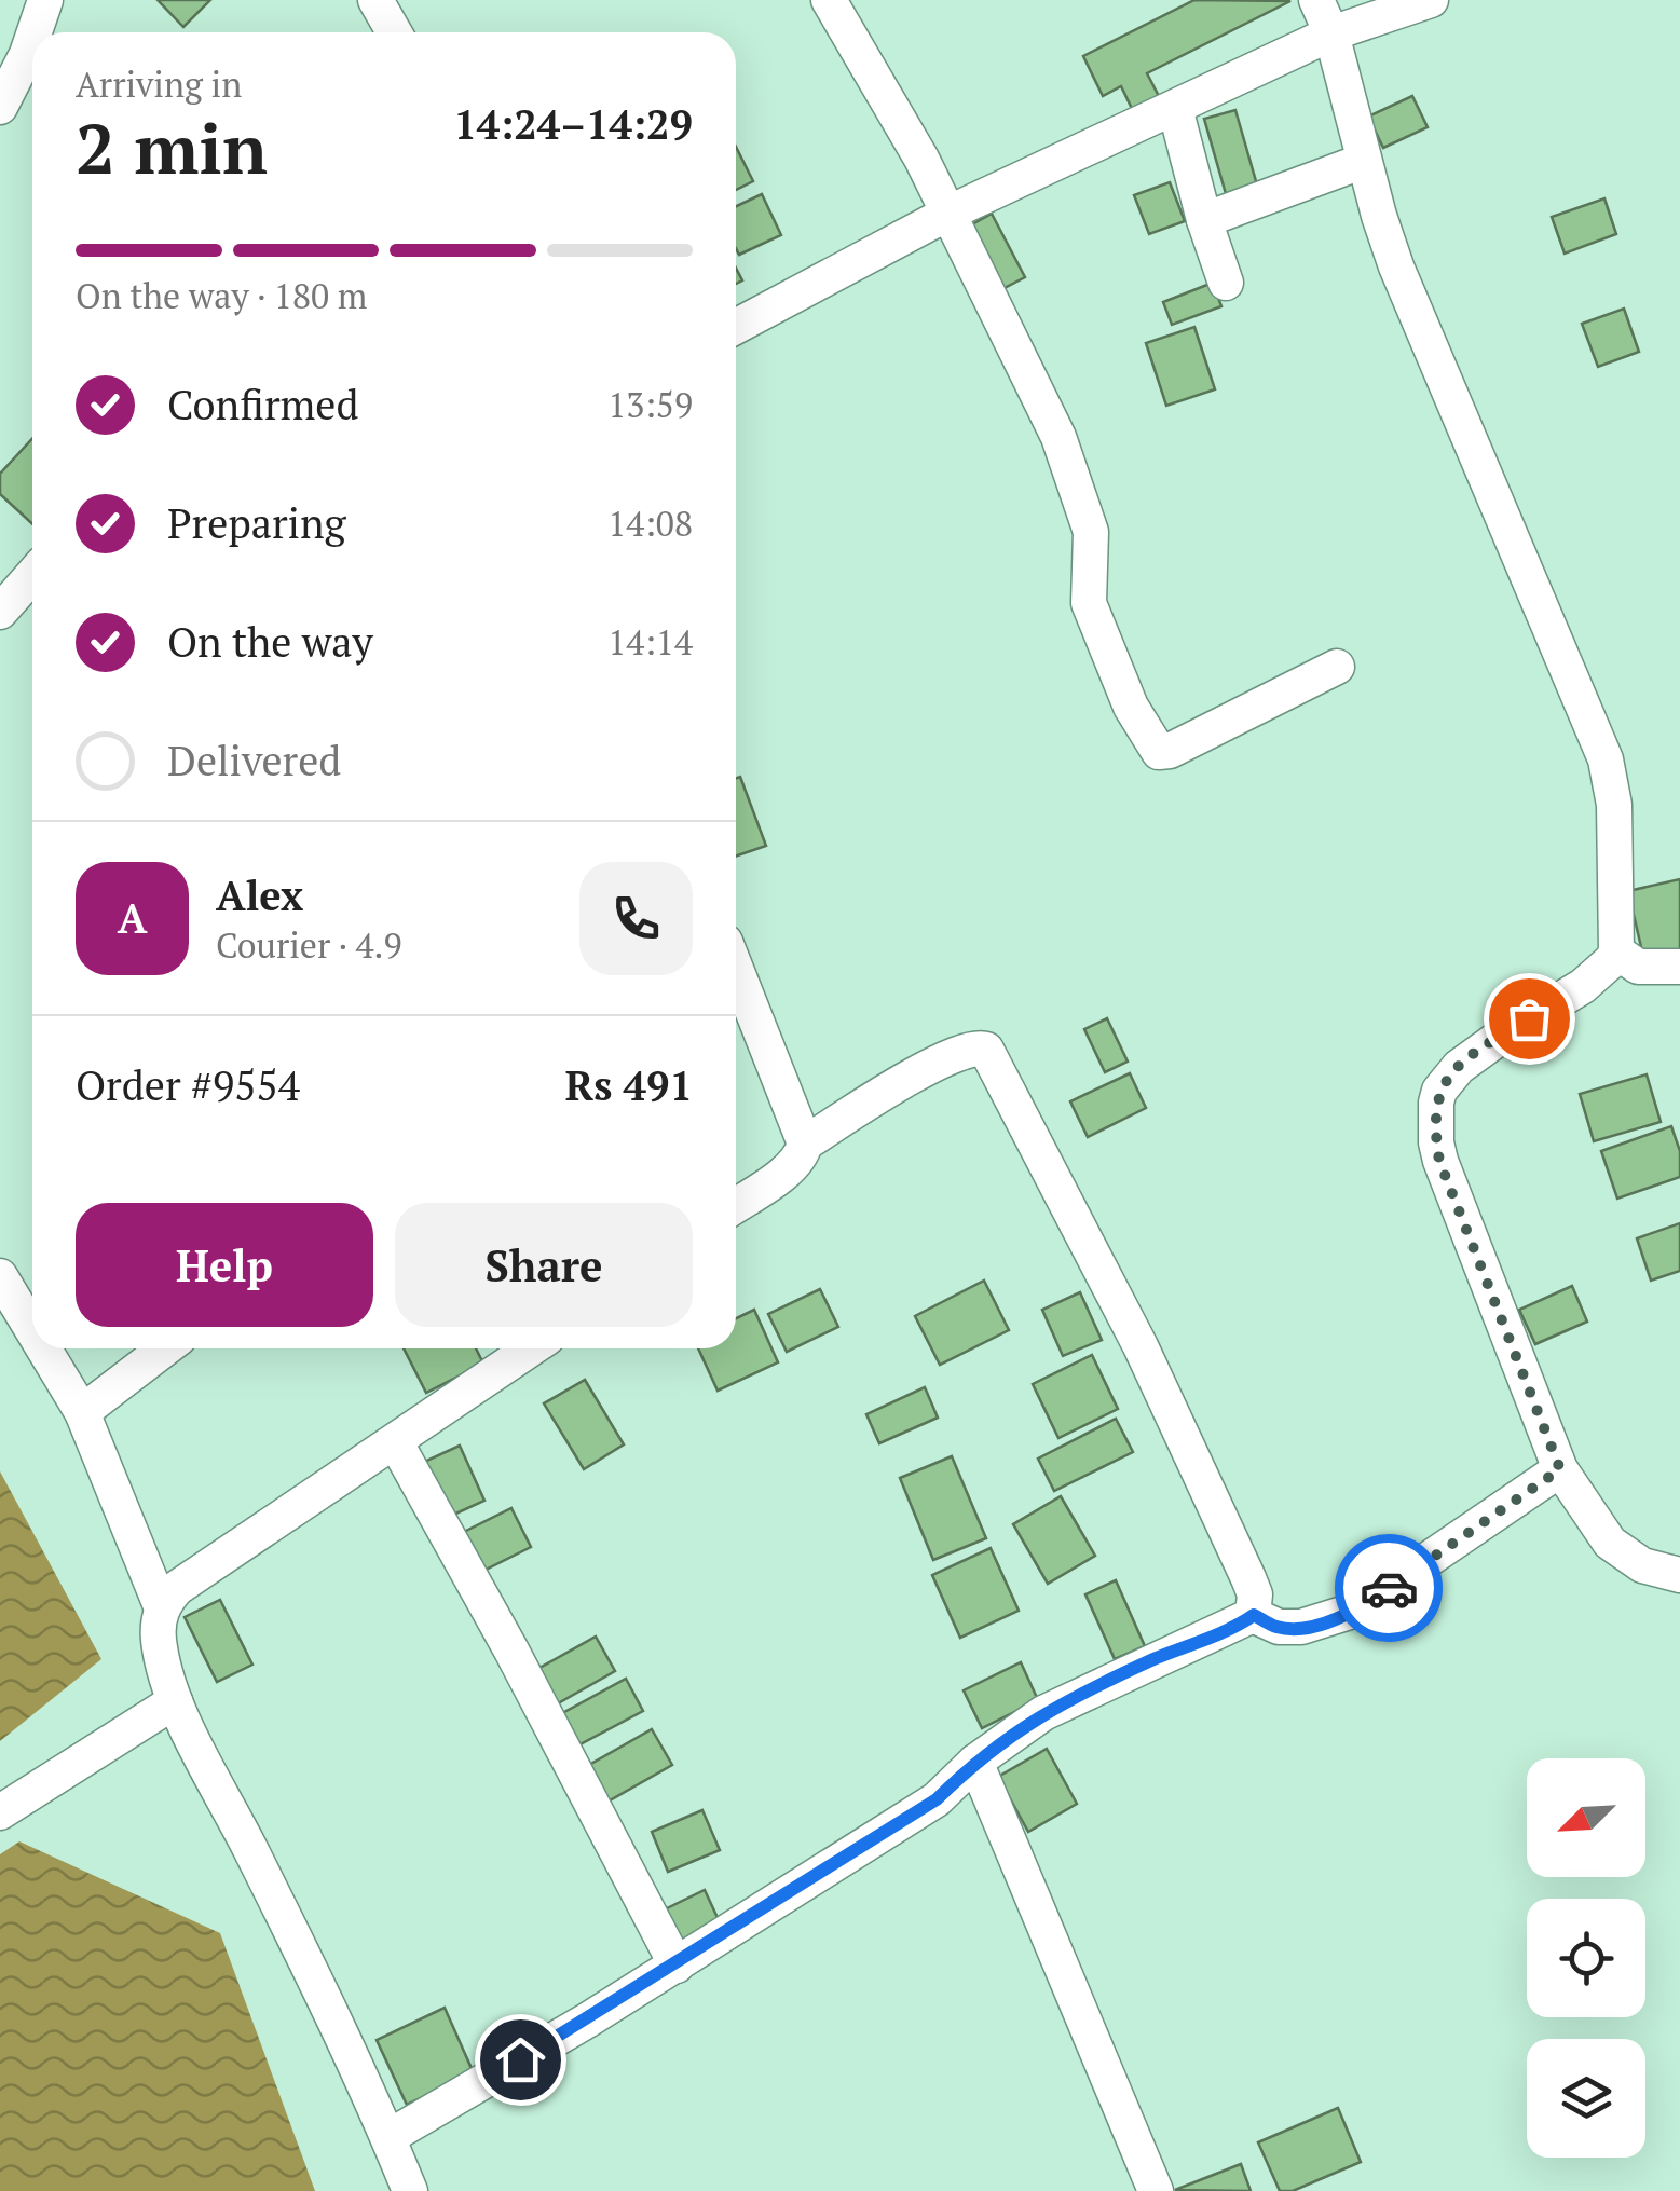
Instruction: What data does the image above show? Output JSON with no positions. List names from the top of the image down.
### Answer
{
  "north": "bottom left",
  "page": {
    "heading": ["2 min", "Arriving in", "14:24–14:29"],
    "panel": [
      "Alex",
      "Courier · 4.9",
      "Order #9554",
      "Rs 491"
    ],
    "bar": "On the way · 180 m",
    "list": [
      ["Confirmed", "13:59"],
      ["Preparing", "14:08"],
      ["On the way", "14:14"],
      "Delivered"
    ],
    "round": "A",
    "buttons": ["Help", "Share"]
  }
}
